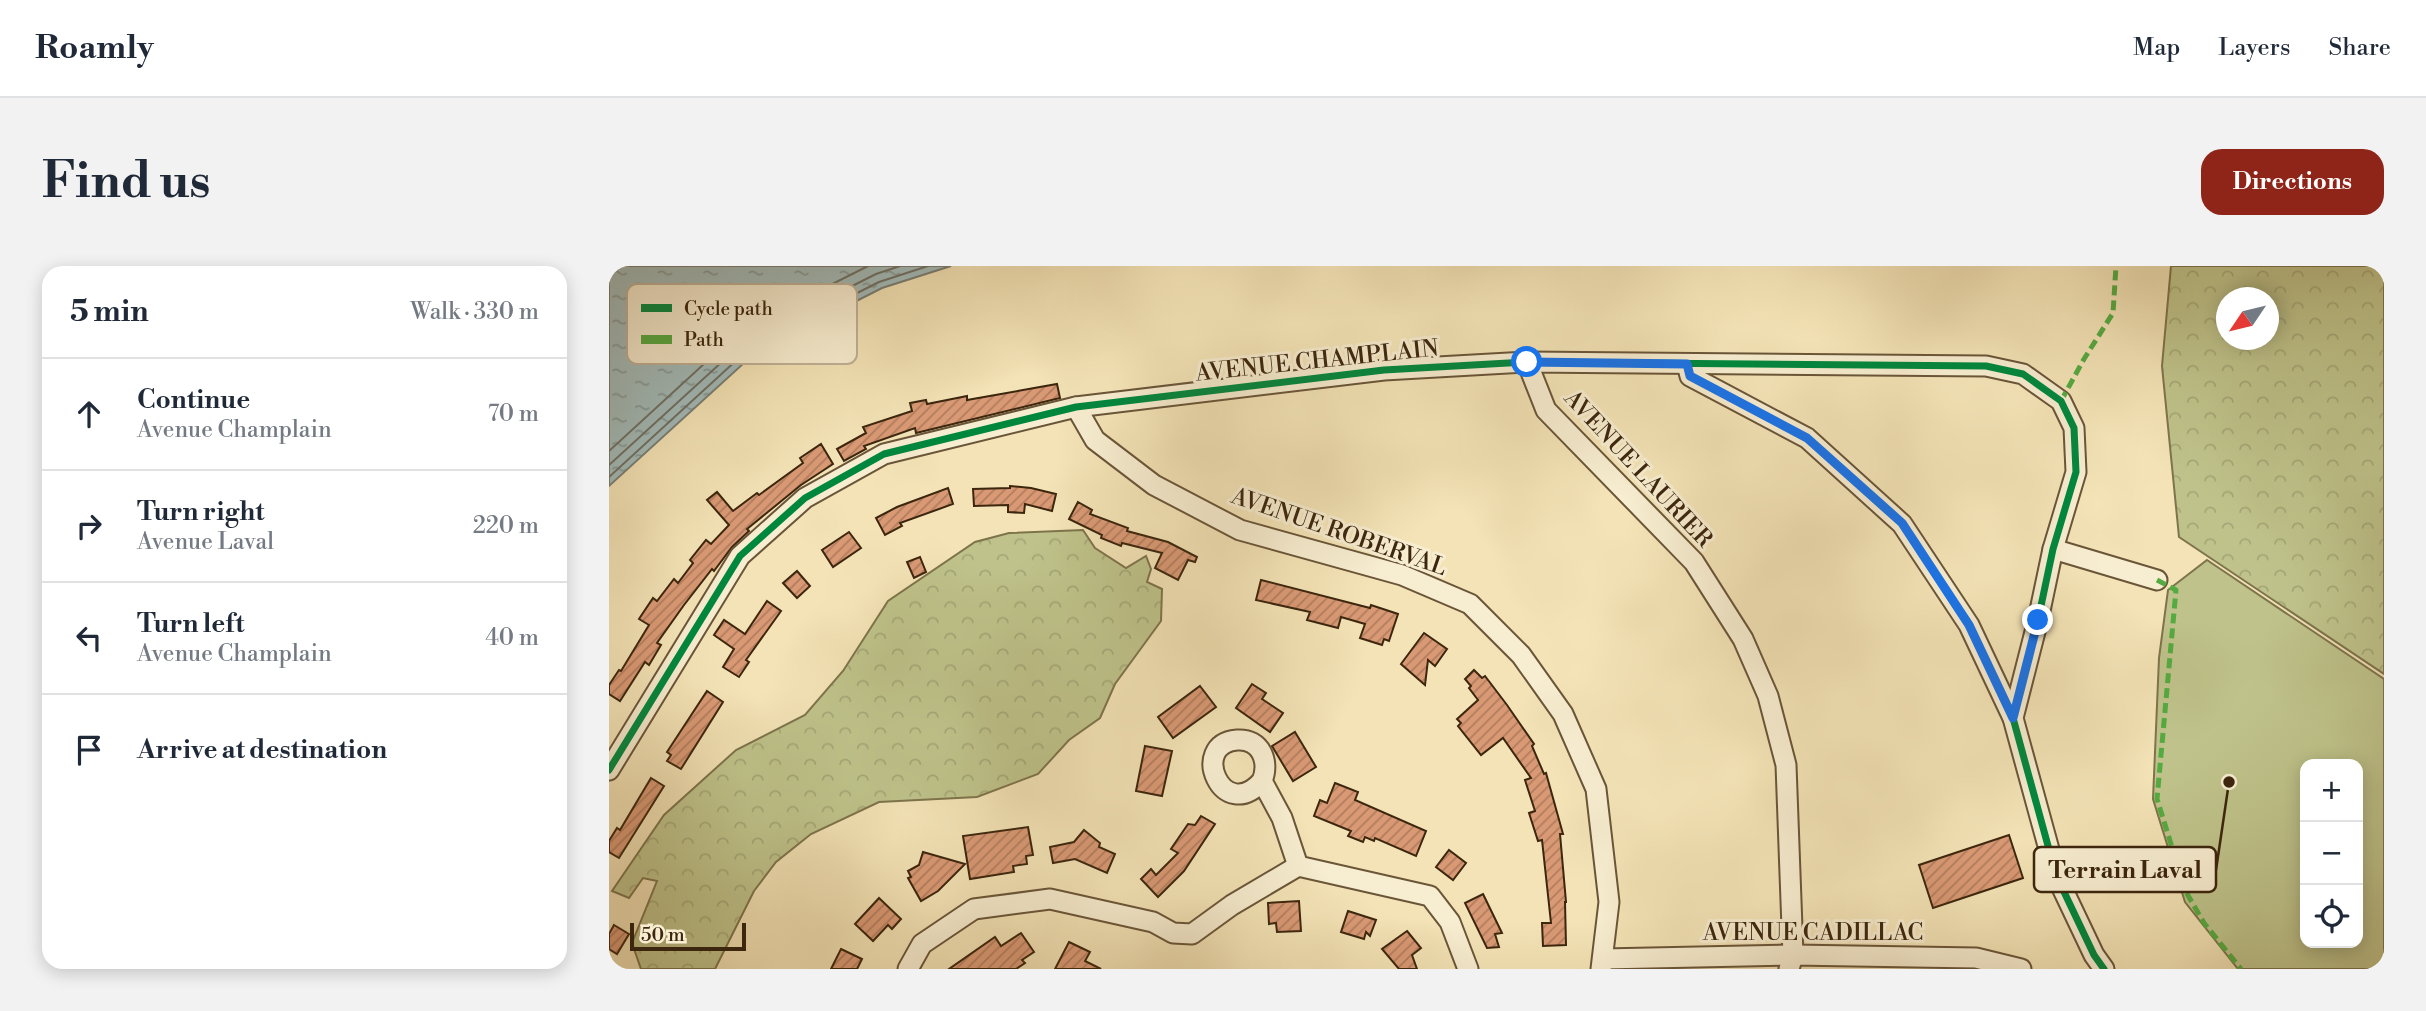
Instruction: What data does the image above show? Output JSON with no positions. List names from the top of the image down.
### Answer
{
  "streets": {
    "street": [
      "AVENUE CHAMPLAIN",
      "AVENUE LAURIER",
      "AVENUE ROBERVAL",
      "AVENUE CADILLAC"
    ]
  },
  "crossings": [
    ["AVENUE CHAMPLAIN", "AVENUE LAURIER"],
    ["AVENUE CHAMPLAIN", "AVENUE ROBERVAL"],
    ["AVENUE LAURIER", "AVENUE CADILLAC"],
    ["AVENUE ROBERVAL", "AVENUE CADILLAC"]
  ],
  "places": ["Terrain Laval"],
  "legend": ["Cycle path", "Path"],
  "scale_bar": "50 m",
  "north": "bottom left",
  "page": {
    "header": "Roamly",
    "nav": ["Map", "Layers", "Share"],
    "buttons": "Directions",
    "title": "Find us",
    "heading": ["5 min", "Walk · 330 m"],
    "list": [
      ["Continue", "Avenue Champlain", "70 m"],
      ["Turn right", "Avenue Laval", "220 m"],
      ["Turn left", "Avenue Champlain", "40 m"],
      "Arrive at destination"
    ],
    "map_buttons": ["+", "−"],
    "scale": "50 m"
  }
}
